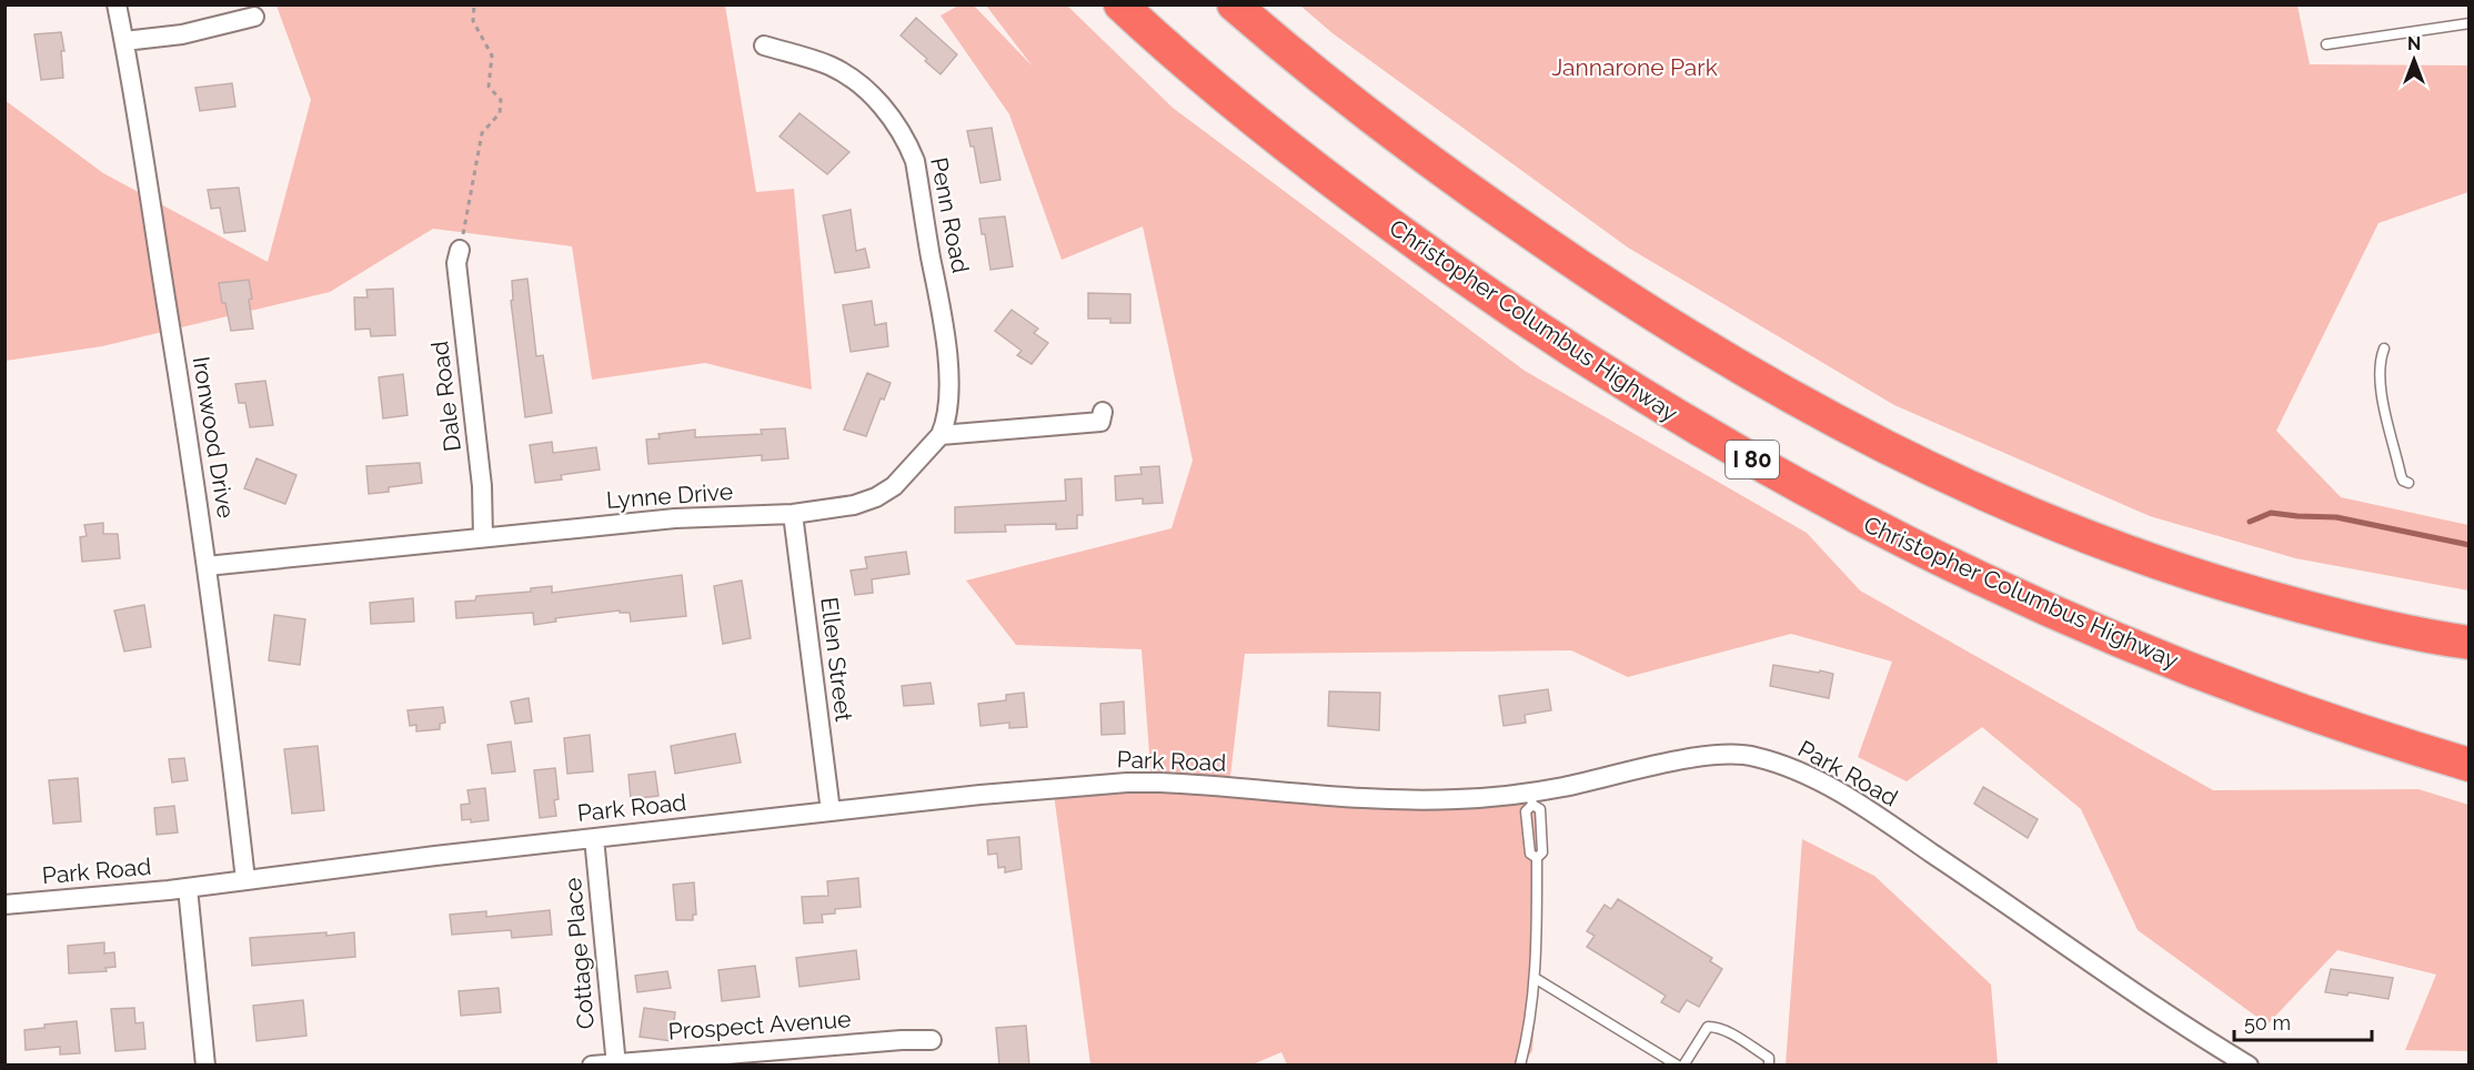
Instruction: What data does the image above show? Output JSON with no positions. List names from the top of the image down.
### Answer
{
  "streets": {
    "highway": ["Christopher Columbus Highway", "I 80"],
    "street": [
      "Penn Road",
      "Dale Road",
      "Ironwood Drive",
      "Lynne Drive",
      "Ellen Street",
      "Park Road",
      "Cottage Place",
      "Prospect Avenue"
    ]
  },
  "crossings": [
    ["Penn Road", "Lynne Drive"],
    ["Dale Road", "Lynne Drive"],
    ["Ironwood Drive", "Lynne Drive"],
    ["Ironwood Drive", "Park Road"],
    ["Lynne Drive", "Ellen Street"],
    ["Ellen Street", "Park Road"],
    ["Park Road", "Cottage Place"],
    ["Cottage Place", "Prospect Avenue"]
  ],
  "parks": ["Jannarone Park"],
  "scale_bar": "50 m",
  "north": "top"
}
